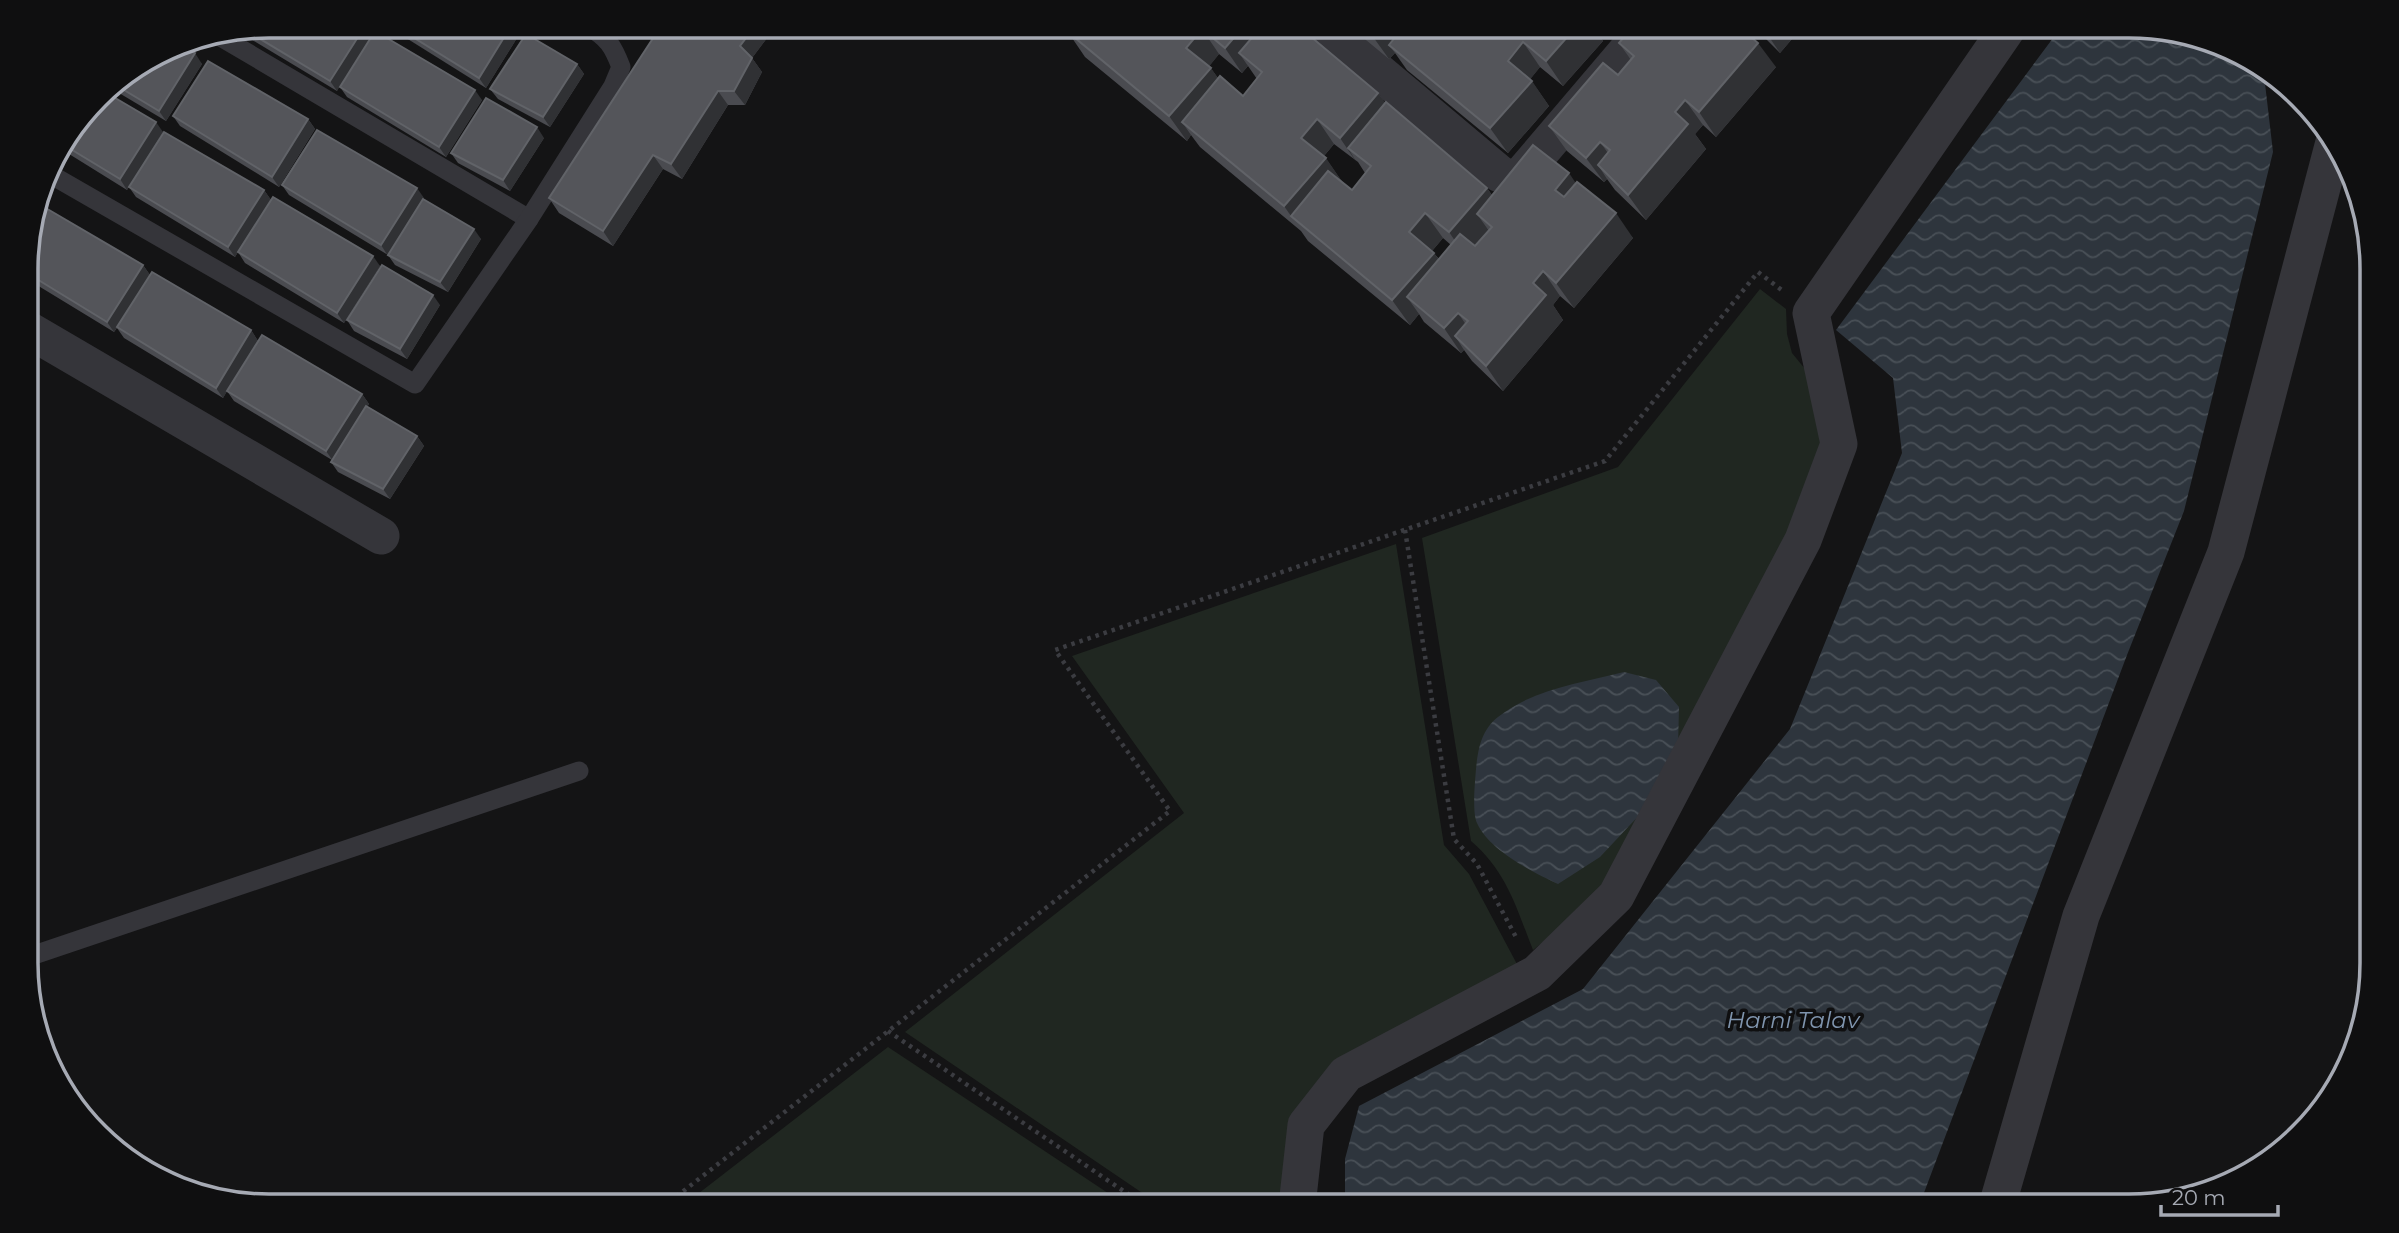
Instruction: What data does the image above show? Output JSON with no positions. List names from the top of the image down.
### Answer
{
  "water": ["Harni Talav"],
  "scale_bar": "20 m"
}
